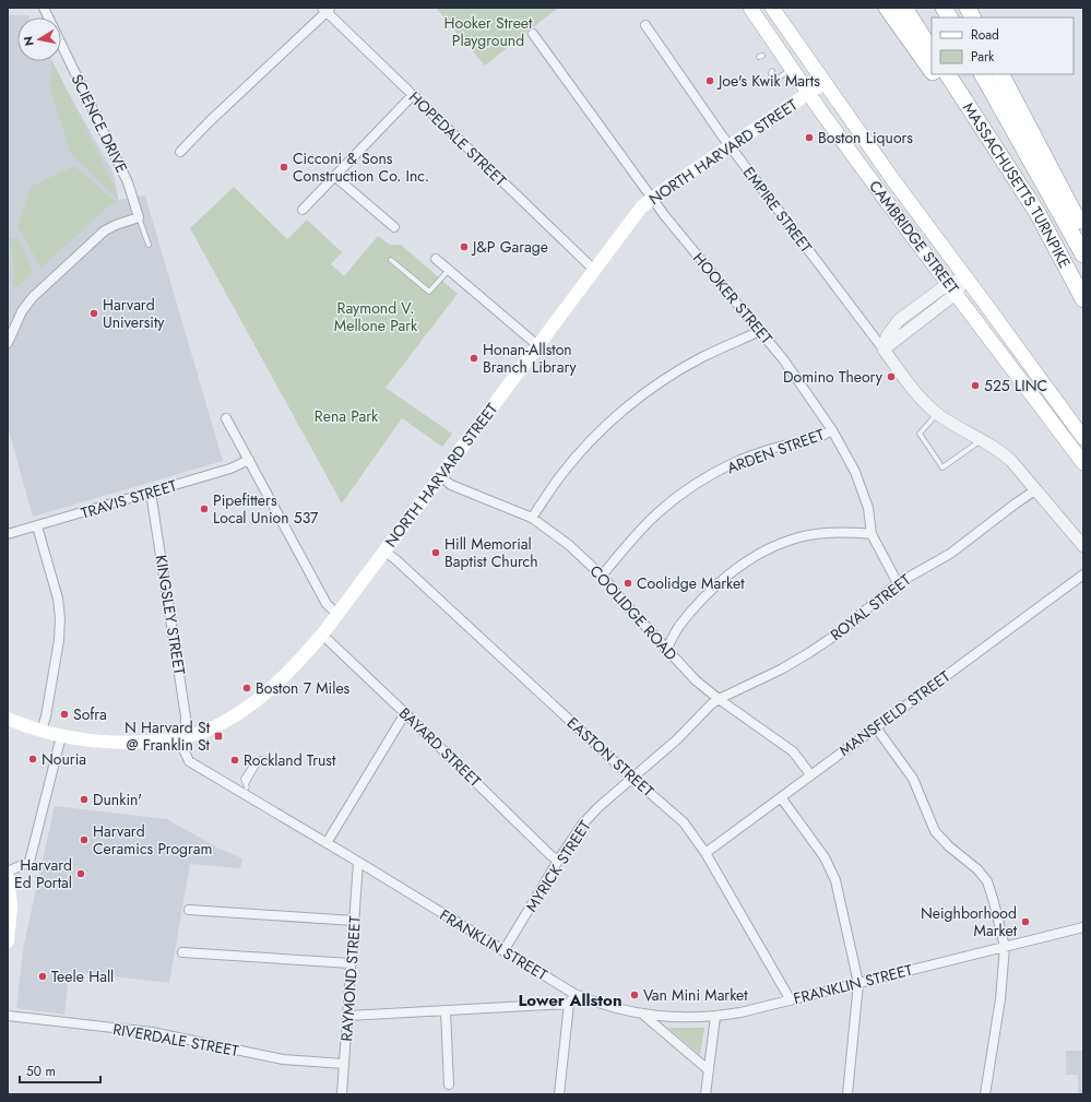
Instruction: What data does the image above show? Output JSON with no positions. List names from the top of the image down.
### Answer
{
  "streets": {
    "highway": ["MASSACHUSETTS TURNPIKE"],
    "main road": ["NORTH HARVARD STREET", "CAMBRIDGE STREET"],
    "street": [
      "SCIENCE DRIVE",
      "HOPEDALE STREET",
      "EMPIRE STREET",
      "HOOKER STREET",
      "ARDEN STREET",
      "TRAVIS STREET",
      "ROYAL STREET",
      "COOLIDGE ROAD",
      "KINGSLEY STREET",
      "MANSFIELD STREET",
      "BAYARD STREET",
      "EASTON STREET",
      "MYRICK STREET",
      "FRANKLIN STREET",
      "RAYMOND STREET",
      "RIVERDALE STREET"
    ]
  },
  "crossings": [
    ["HOPEDALE STREET", "NORTH HARVARD STREET"],
    ["NORTH HARVARD STREET", "EMPIRE STREET"],
    ["NORTH HARVARD STREET", "CAMBRIDGE STREET"],
    ["NORTH HARVARD STREET", "HOOKER STREET"],
    ["NORTH HARVARD STREET", "COOLIDGE ROAD"],
    ["NORTH HARVARD STREET", "KINGSLEY STREET"],
    ["NORTH HARVARD STREET", "BAYARD STREET"],
    ["NORTH HARVARD STREET", "EASTON STREET"],
    ["NORTH HARVARD STREET", "FRANKLIN STREET"],
    ["HOOKER STREET", "ARDEN STREET"],
    ["HOOKER STREET", "ROYAL STREET"],
    ["ARDEN STREET", "COOLIDGE ROAD"],
    ["TRAVIS STREET", "KINGSLEY STREET"],
    ["ROYAL STREET", "COOLIDGE ROAD"],
    ["ROYAL STREET", "MYRICK STREET"],
    ["COOLIDGE ROAD", "MANSFIELD STREET"],
    ["COOLIDGE ROAD", "MYRICK STREET"],
    ["KINGSLEY STREET", "FRANKLIN STREET"],
    ["MANSFIELD STREET", "EASTON STREET"],
    ["BAYARD STREET", "MYRICK STREET"],
    ["EASTON STREET", "MYRICK STREET"],
    ["EASTON STREET", "FRANKLIN STREET"],
    ["MYRICK STREET", "FRANKLIN STREET"],
    ["FRANKLIN STREET", "RAYMOND STREET"],
    ["RAYMOND STREET", "RIVERDALE STREET"]
  ],
  "districts": ["Lower Allston"],
  "parks": ["Hooker Street Playground", "Raymond V. Mellone Park", "Rena Park"],
  "places": {
    "other": [
      "Joe's Kwik Marts",
      "Boston Liquors",
      "Cicconi & Sons Construction Co. Inc.",
      "J&P Garage",
      "Harvard University",
      "Honan-Allston Branch Library",
      "Domino Theory",
      "525 LINC",
      "Pipefitters Local Union 537",
      "Hill Memorial Baptist Church",
      "Coolidge Market",
      "Boston 7 Miles",
      "Sofra",
      "Nouria",
      "Rockland Trust",
      "Dunkin'",
      "Harvard Ceramics Program",
      "Harvard Ed Portal",
      "Neighborhood Market",
      "Teele Hall",
      "Van Mini Market"
    ],
    "transit": ["N Harvard St @ Franklin St"]
  },
  "legend": ["Road", "Park"],
  "scale_bar": "50 m",
  "north": "left"
}
